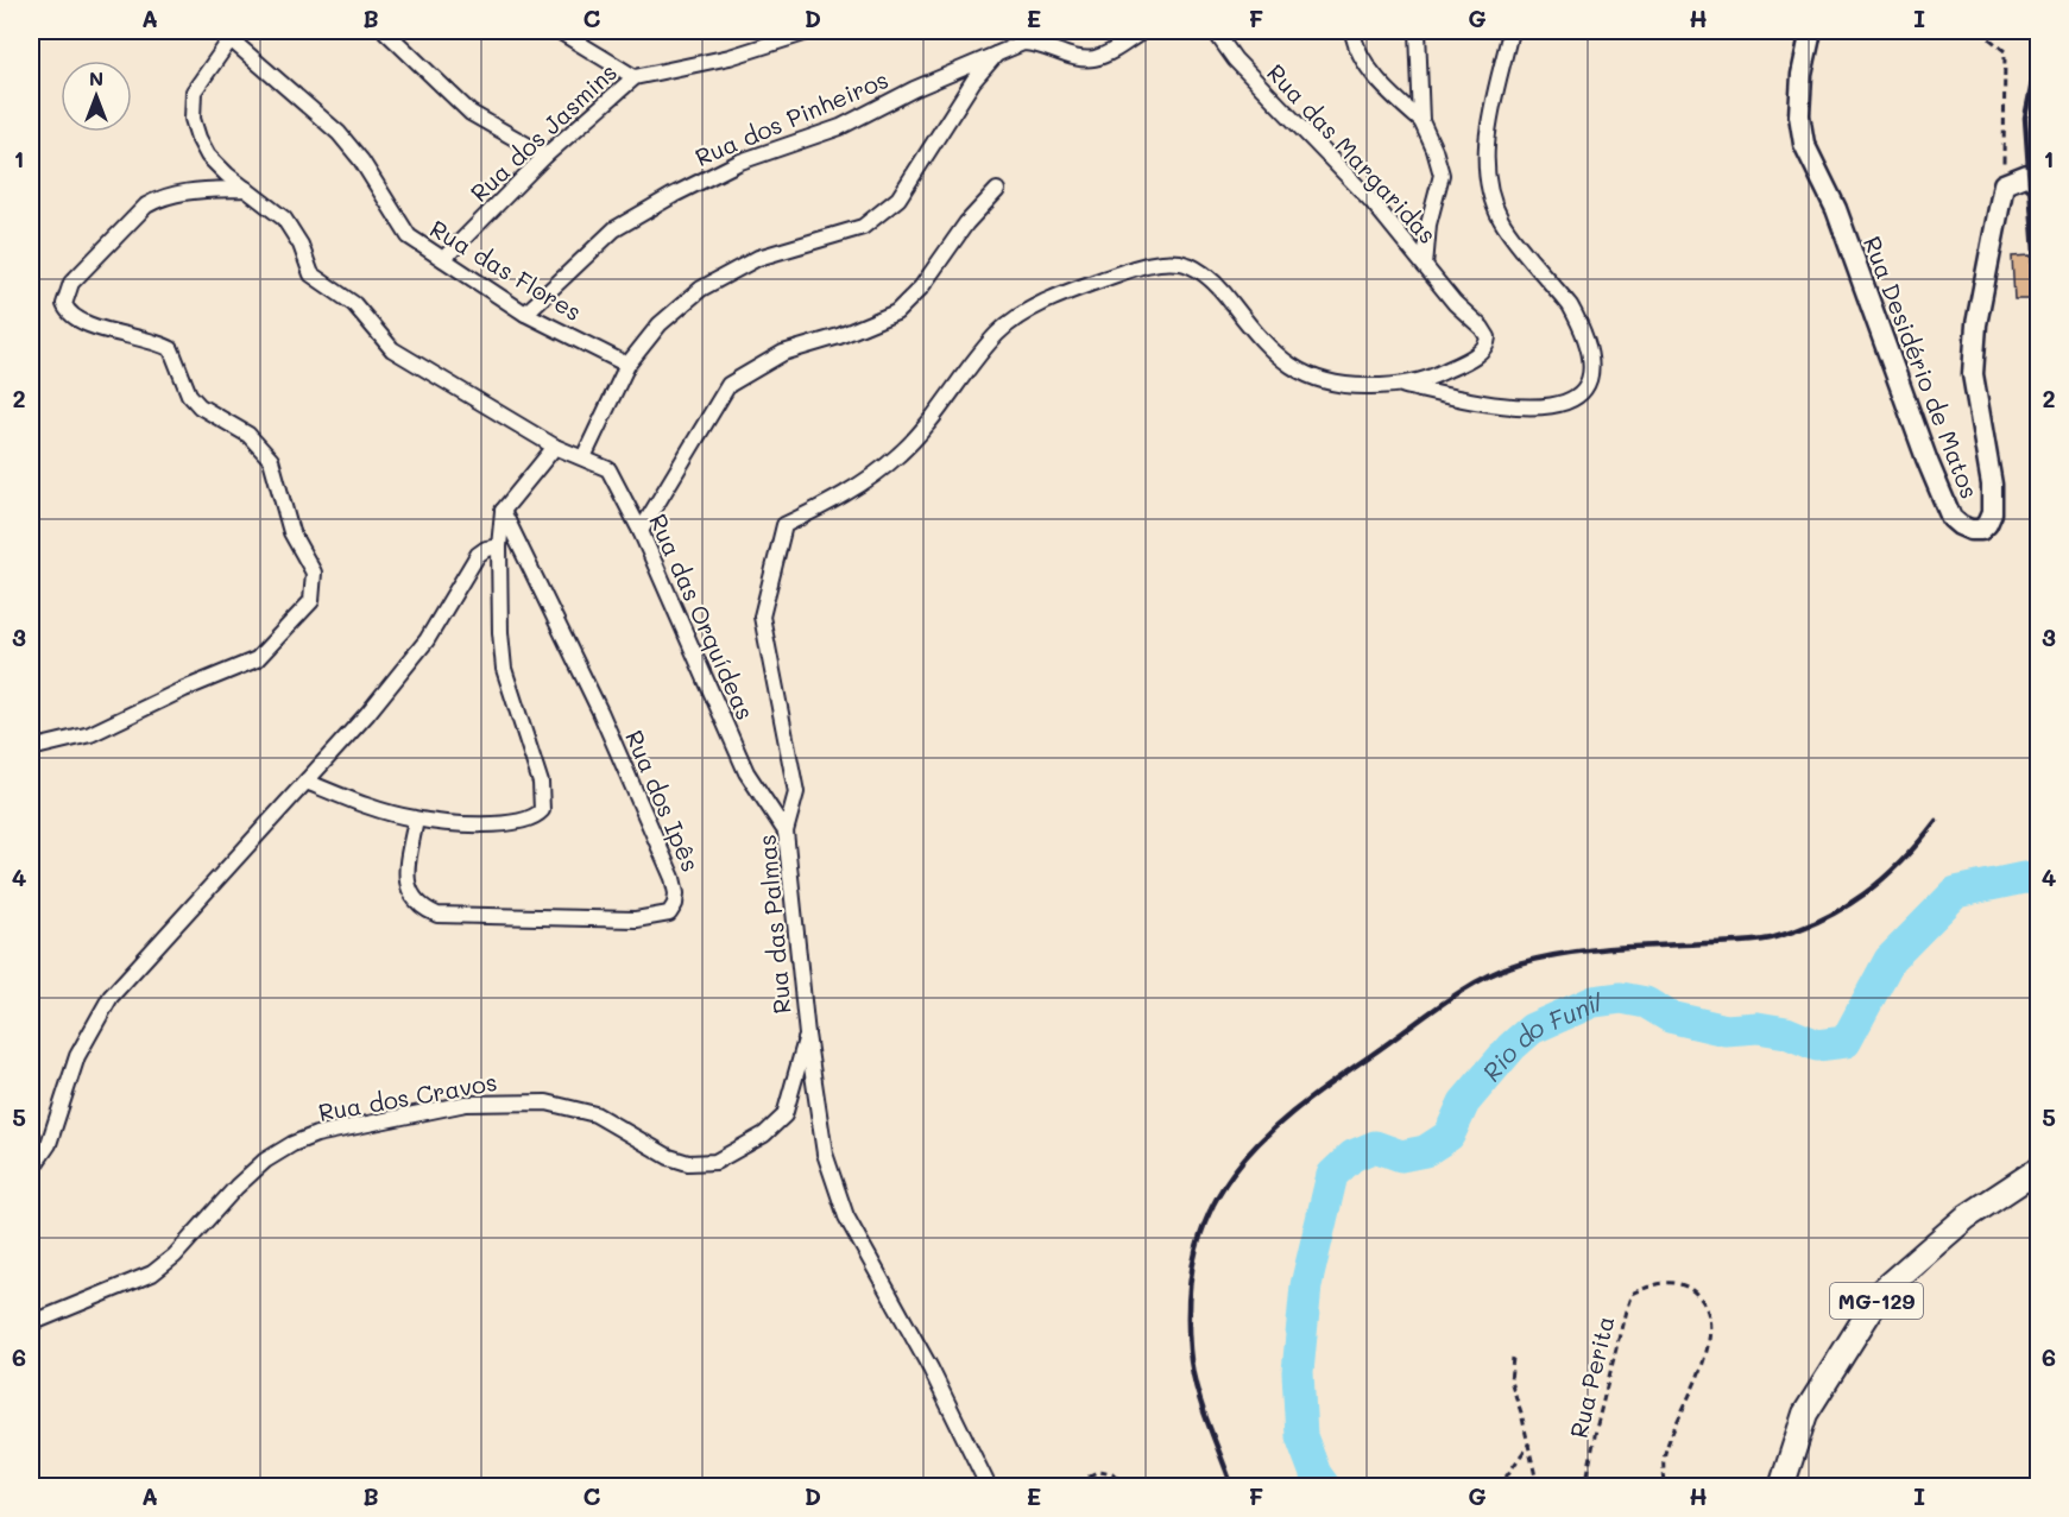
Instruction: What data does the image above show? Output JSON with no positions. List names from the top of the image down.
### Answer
{
  "streets": {
    "main road": ["MG-129"],
    "street": [
      "Rua dos Pinheiros",
      "Rua dos Jasmins",
      "Rua das Margaridas",
      "Rua das Flores",
      "Rua Desidério de Matos",
      "Rua das Orquídeas",
      "Rua dos Ipês",
      "Rua das Palmas",
      "Rua dos Cravos"
    ],
    "path": ["Rua Perita"]
  },
  "crossings": [
    ["Rua dos Pinheiros", "Rua das Flores"],
    ["Rua dos Jasmins", "Rua das Flores"],
    ["Rua das Margaridas", "Rua das Palmas"],
    ["Rua das Flores", "Rua das Orquídeas"],
    ["Rua das Orquídeas", "Rua das Palmas"],
    ["Rua das Palmas", "Rua dos Cravos"]
  ],
  "water": ["Rio do Funil"],
  "north": "top",
  "grid": {
    "columns": [
      "A",
      "B",
      "C",
      "D",
      "E",
      "F",
      "G",
      "H",
      "I"
    ],
    "rows": [
      "1",
      "2",
      "3",
      "4",
      "5",
      "6"
    ]
  }
}
